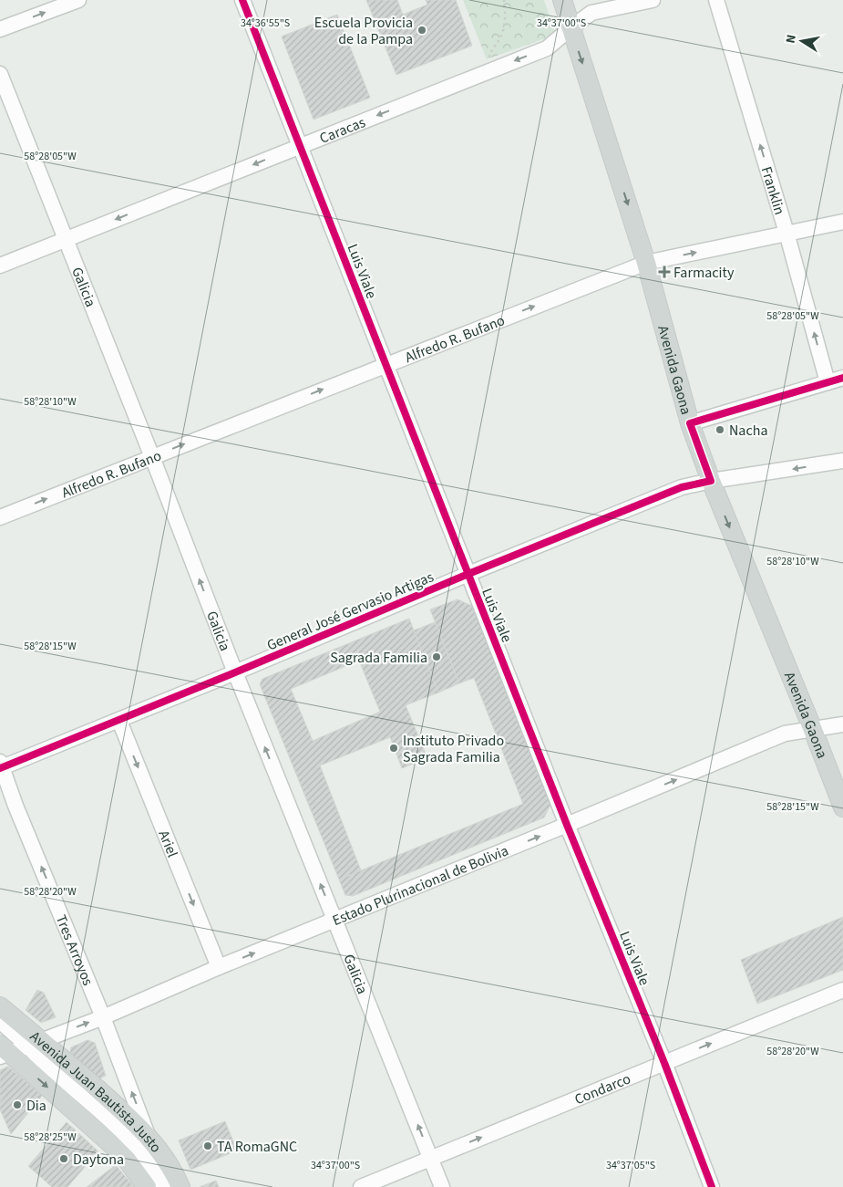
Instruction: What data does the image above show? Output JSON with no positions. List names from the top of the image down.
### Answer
{
  "streets": {
    "main road": ["Avenida Gaona", "Avenida Juan Bautista Justo"],
    "street": [
      "Caracas",
      "Franklin",
      "Luis Viale",
      "Galicia",
      "Alfredo R. Bufano",
      "General José Gervasio Artigas",
      "Ariel",
      "Estado Plurinacional de Bolivia",
      "Tres Arroyos",
      "Condarco"
    ]
  },
  "crossings": [
    ["Caracas", "Luis Viale"],
    ["Caracas", "Galicia"],
    ["Caracas", "Avenida Gaona"],
    ["Franklin", "Alfredo R. Bufano"],
    ["Luis Viale", "Alfredo R. Bufano"],
    ["Luis Viale", "General José Gervasio Artigas"],
    ["Luis Viale", "Estado Plurinacional de Bolivia"],
    ["Luis Viale", "Condarco"],
    ["Galicia", "Alfredo R. Bufano"],
    ["Galicia", "General José Gervasio Artigas"],
    ["Galicia", "Estado Plurinacional de Bolivia"],
    ["Galicia", "Condarco"],
    ["Alfredo R. Bufano", "Avenida Gaona"],
    ["Avenida Gaona", "General José Gervasio Artigas"],
    ["Avenida Gaona", "Estado Plurinacional de Bolivia"],
    ["General José Gervasio Artigas", "Ariel"],
    ["General José Gervasio Artigas", "Tres Arroyos"],
    ["Ariel", "Estado Plurinacional de Bolivia"],
    ["Estado Plurinacional de Bolivia", "Tres Arroyos"],
    ["Estado Plurinacional de Bolivia", "Avenida Juan Bautista Justo"],
    ["Tres Arroyos", "Avenida Juan Bautista Justo"]
  ],
  "one_way": [
    "Caracas",
    "Franklin",
    "Galicia",
    "Alfredo R. Bufano",
    "Avenida Gaona",
    "Ariel",
    "Estado Plurinacional de Bolivia",
    "Condarco"
  ],
  "places": {
    "other": [
      "Escuela Provicia de la Pampa",
      "Nacha",
      "Sagrada Familia",
      "Instituto Privado Sagrada Familia",
      "Dia",
      "TA RomaGNC",
      "Daytona"
    ],
    "health": ["Farmacity"]
  },
  "north": "left",
  "coordinates": [
    "34°36'55\"S",
    "34°37'00\"S",
    "58°28'05\"W",
    "58°28'10\"W",
    "58°28'15\"W",
    "58°28'20\"W",
    "58°28'25\"W",
    "34°37'05\"S"
  ]
}
